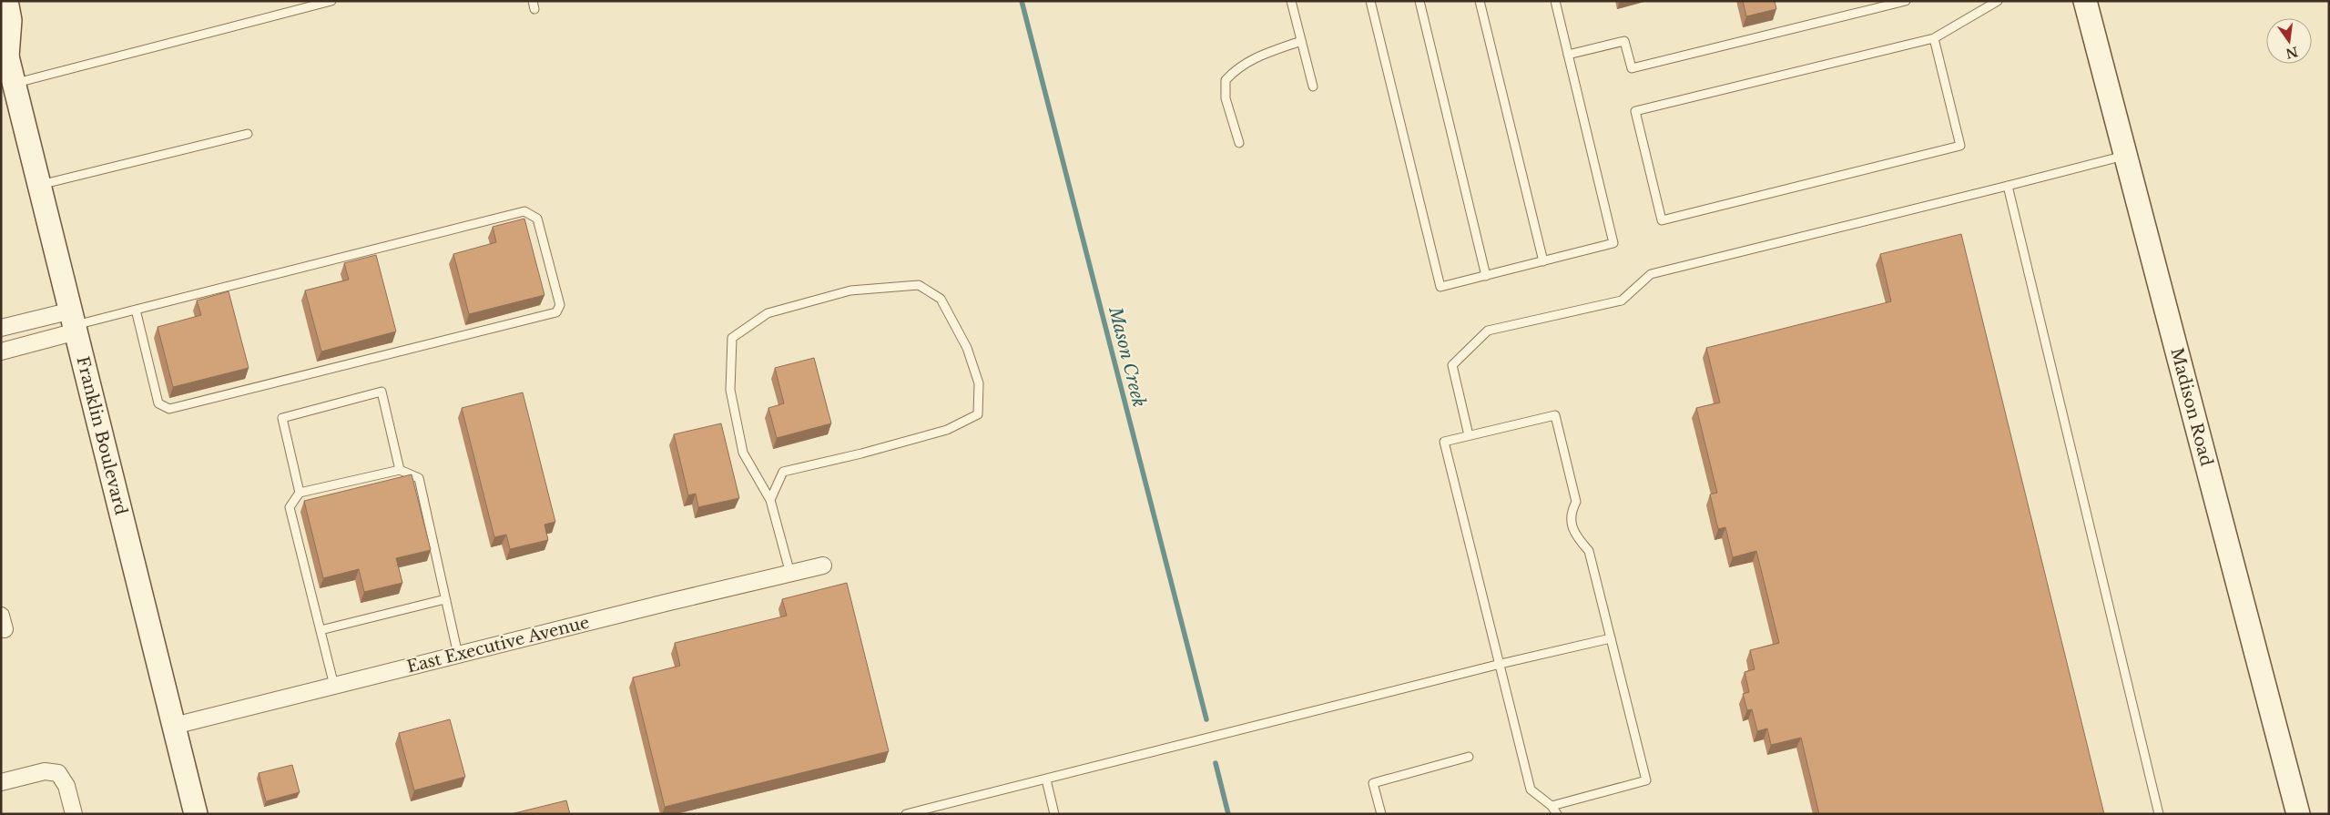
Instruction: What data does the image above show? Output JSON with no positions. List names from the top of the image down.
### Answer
{
  "streets": {
    "street": ["Madison Road", "Franklin Boulevard", "East Executive Avenue"]
  },
  "crossings": [
    ["Franklin Boulevard", "East Executive Avenue"]
  ],
  "water": ["Mason Creek"],
  "north": "bottom"
}
